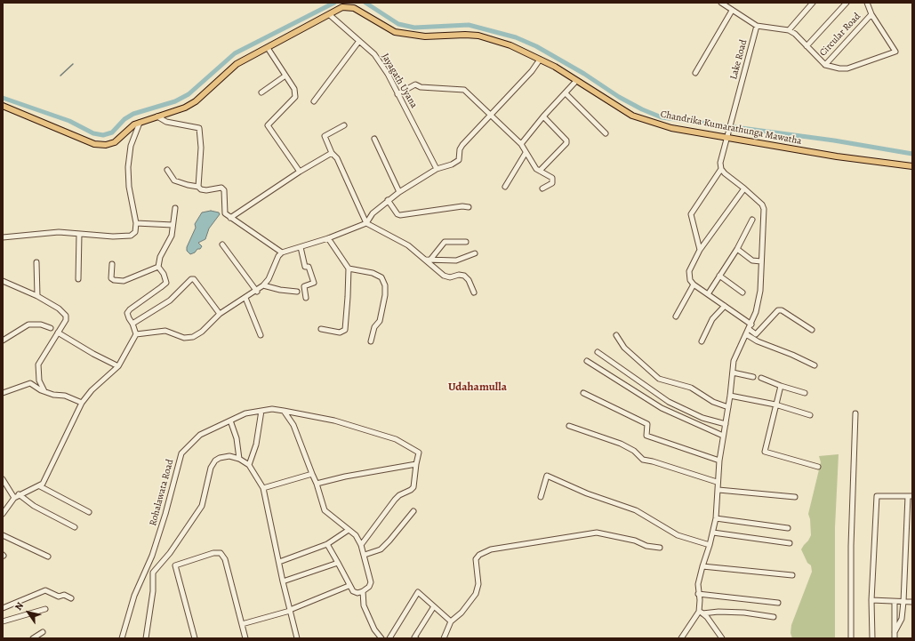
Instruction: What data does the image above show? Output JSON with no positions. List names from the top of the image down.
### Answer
{
  "streets": {
    "main road": ["Chandrika Kumarathunga Mawatha"],
    "street": [
      "Circular Road",
      "Lake Road",
      "Jayagath Uyana",
      "Rohalawata Road"
    ]
  },
  "crossings": [
    ["Lake Road", "Chandrika Kumarathunga Mawatha"],
    ["Jayagath Uyana", "Chandrika Kumarathunga Mawatha"]
  ],
  "districts": ["Udahamulla"],
  "north": "top left"
}
